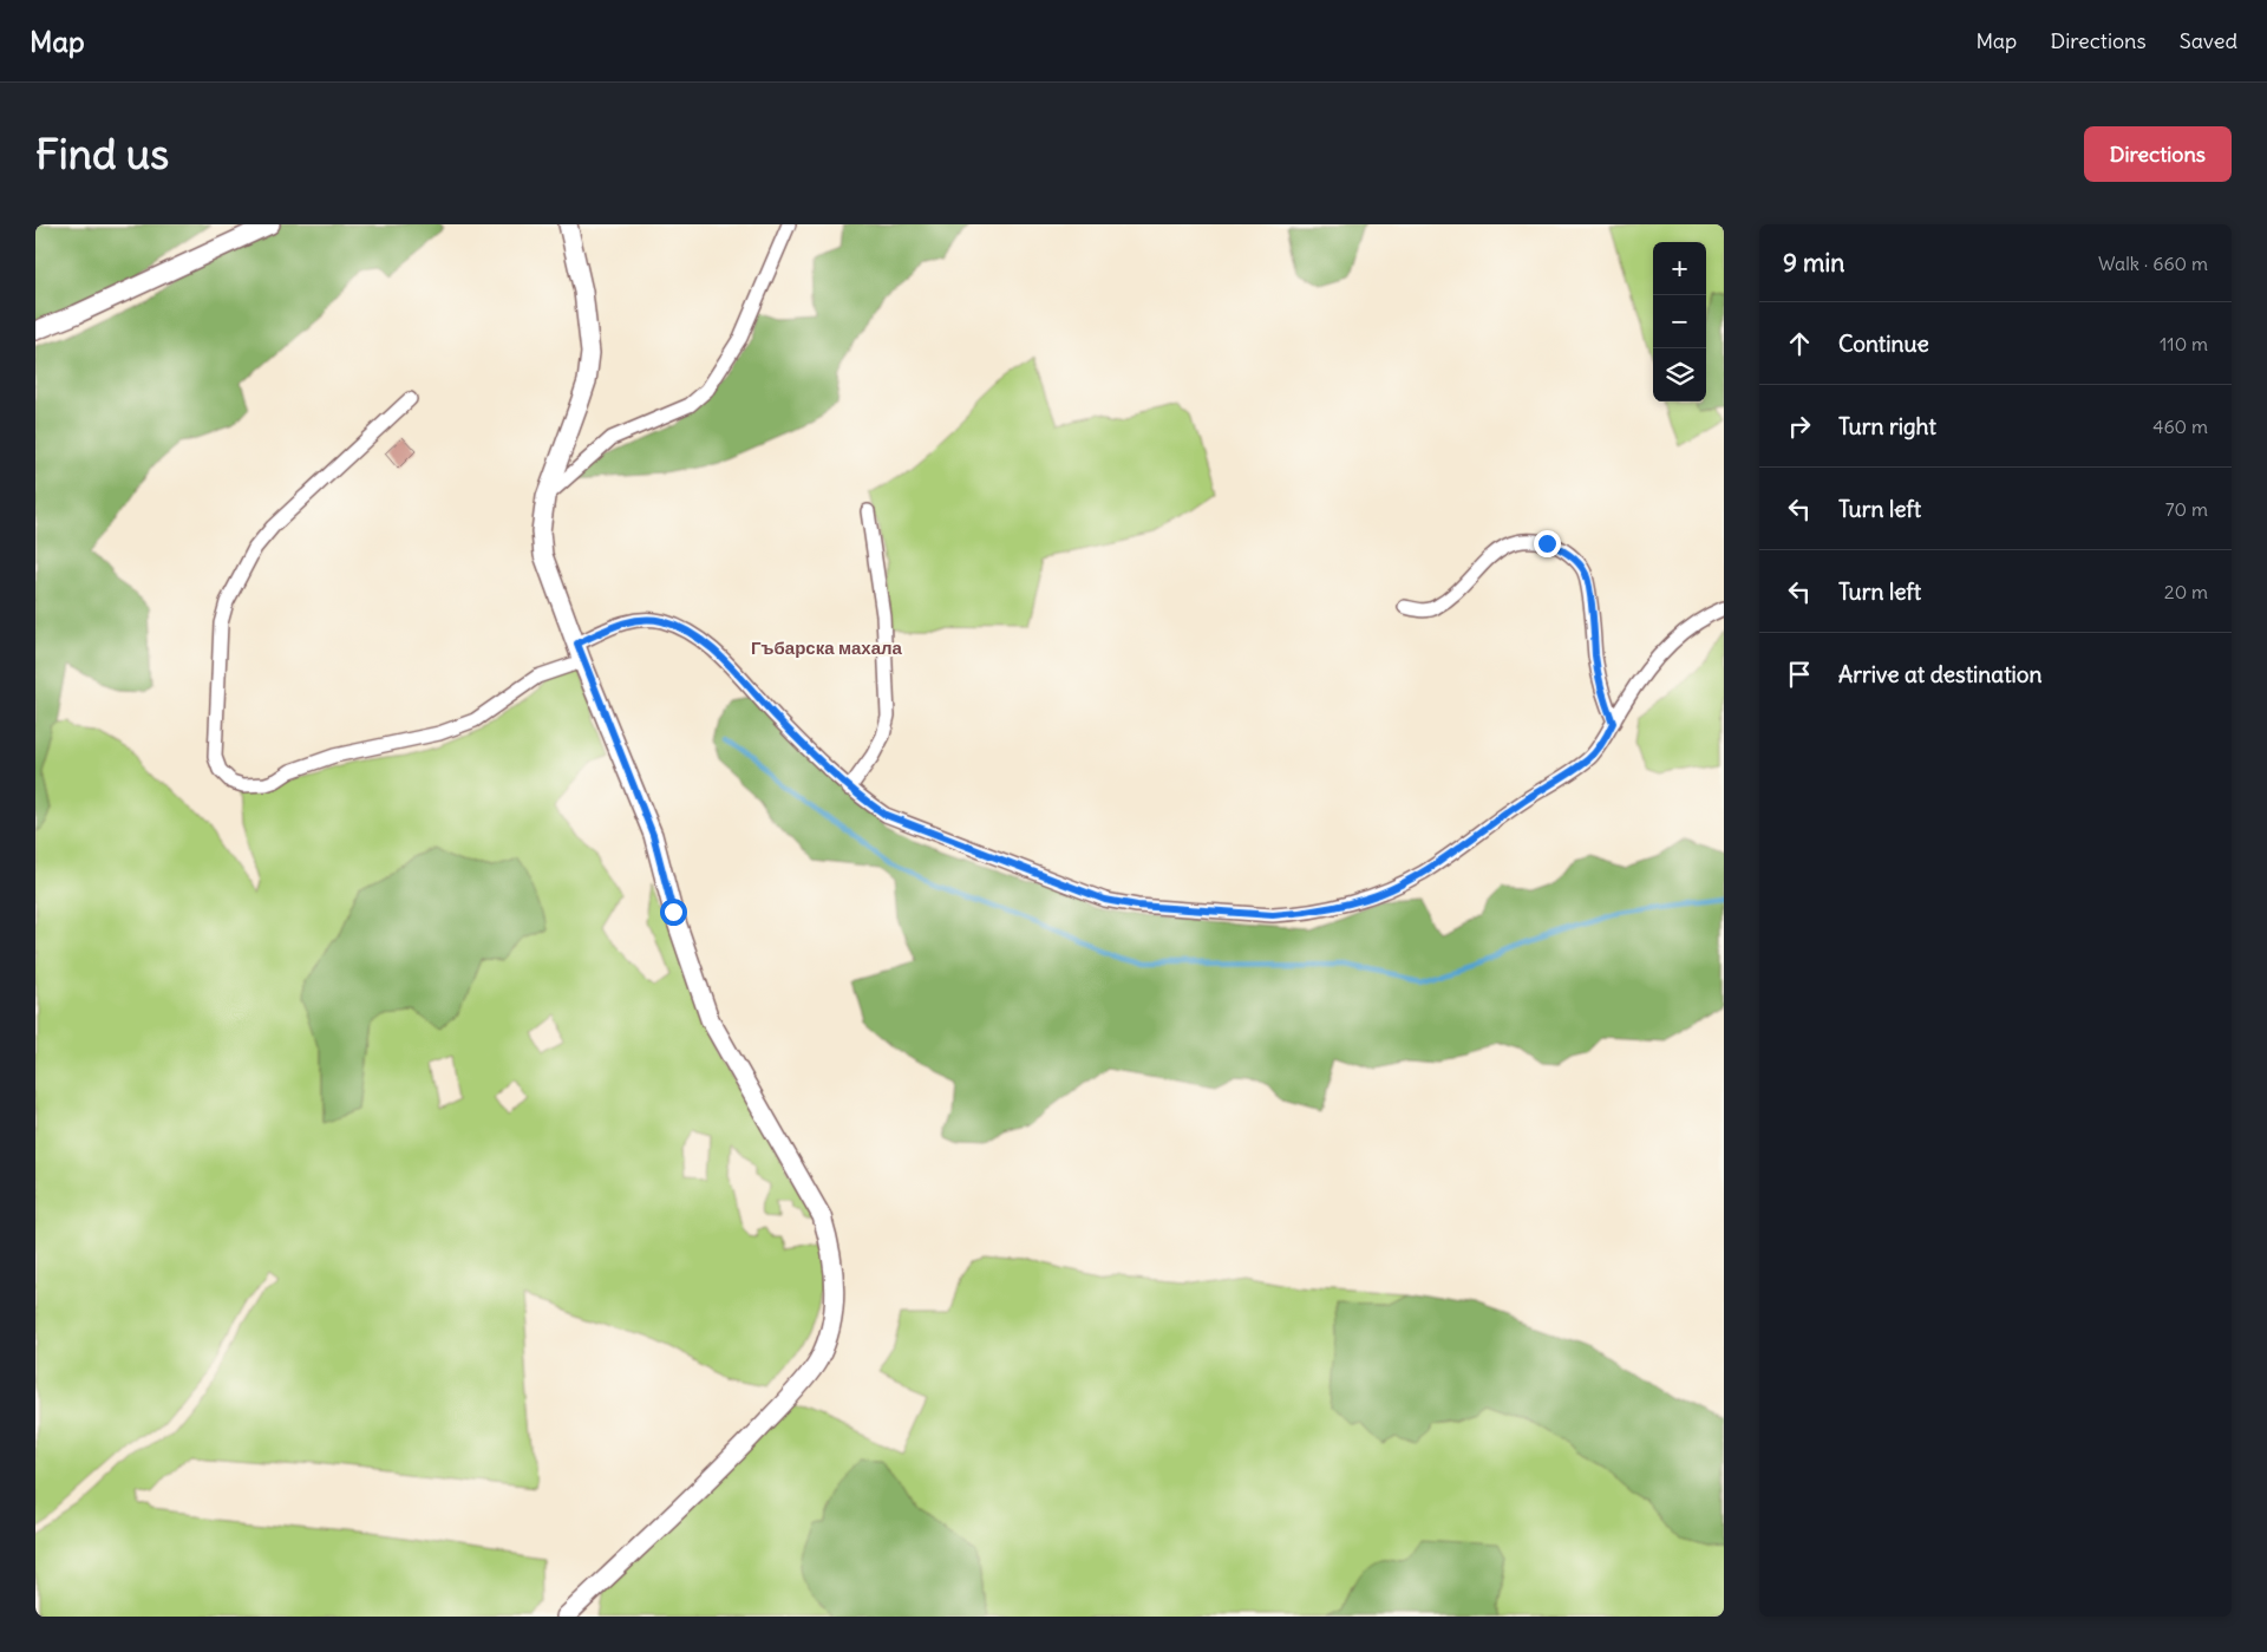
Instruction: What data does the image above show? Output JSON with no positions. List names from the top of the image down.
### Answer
{
  "districts": ["Гъбарска махала"],
  "page": {
    "header": "Map",
    "nav": ["Map", "Directions", "Saved"],
    "buttons": "Directions",
    "title": "Find us",
    "heading": ["9 min", "Walk · 660 m"],
    "map_buttons": ["+", "−"],
    "list": [
      ["Continue", "110 m"],
      ["Turn right", "460 m"],
      ["Turn left", "70 m"],
      ["Turn left", "20 m"],
      "Arrive at destination"
    ]
  }
}
